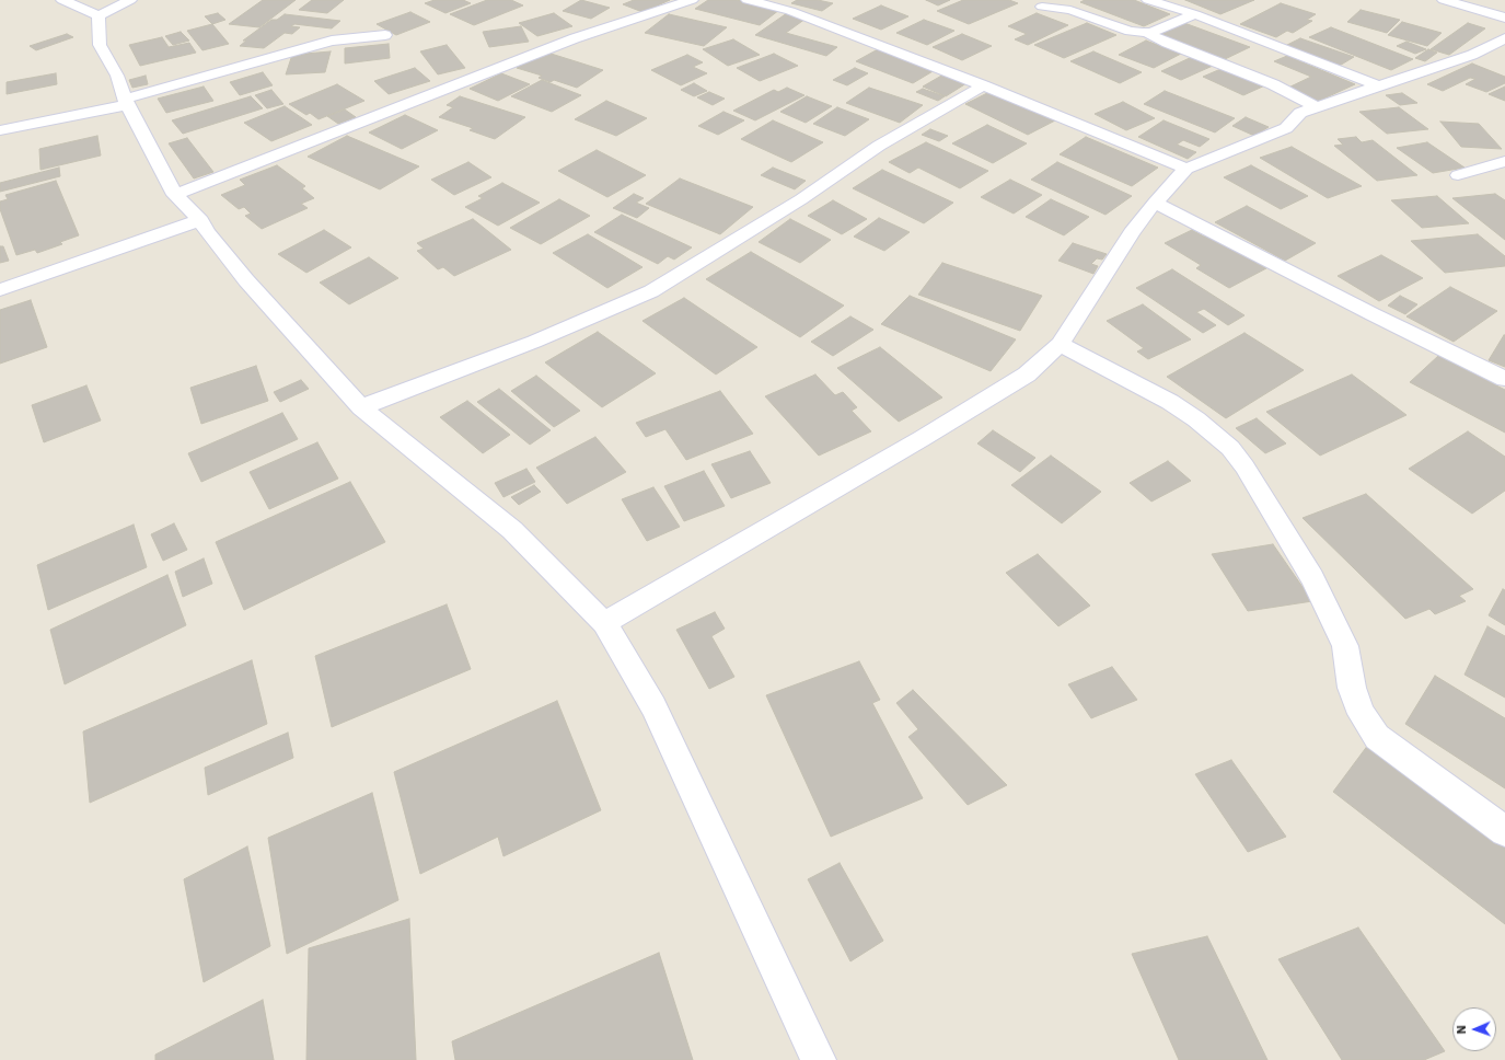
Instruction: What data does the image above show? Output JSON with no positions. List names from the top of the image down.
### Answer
{
  "north": "left"
}
